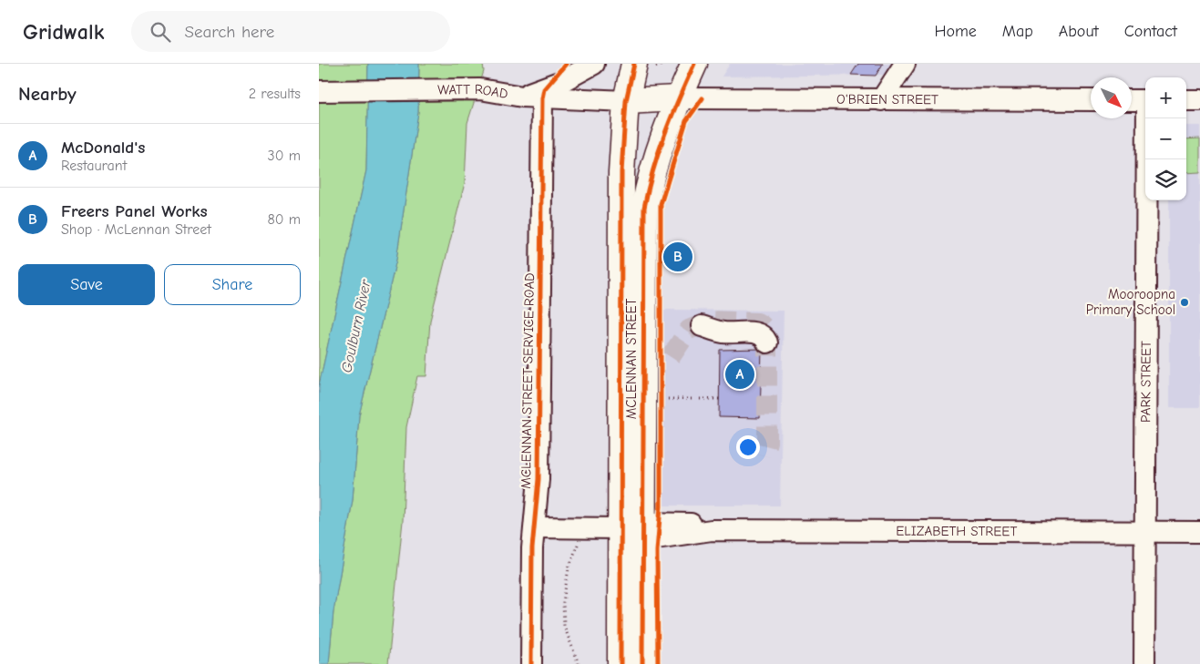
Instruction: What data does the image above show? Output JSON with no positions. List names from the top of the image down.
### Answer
{
  "streets": {
    "highway": ["MCLENNAN STREET"],
    "street": [
      "WATT ROAD",
      "O'BRIEN STREET",
      "MCLENNAN STREET SERVICE ROAD",
      "PARK STREET",
      "ELIZABETH STREET"
    ]
  },
  "crossings": [
    ["WATT ROAD", "MCLENNAN STREET"],
    ["WATT ROAD", "MCLENNAN STREET SERVICE ROAD"],
    ["O'BRIEN STREET", "MCLENNAN STREET"],
    ["MCLENNAN STREET", "ELIZABETH STREET"],
    ["MCLENNAN STREET SERVICE ROAD", "ELIZABETH STREET"],
    ["PARK STREET", "ELIZABETH STREET"]
  ],
  "water": ["Goulburn River"],
  "places": ["Mooroopna Primary School"],
  "north": "bottom right",
  "page": {
    "header": "Gridwalk",
    "search": "Search here",
    "nav": [
      "Home",
      "Map",
      "About",
      "Contact"
    ],
    "heading": ["Nearby", "2 results"],
    "map_buttons": ["+", "−"],
    "list": [
      {
        "mark": "A",
        "name": "McDonald's",
        "note": "Restaurant",
        "value": "30 m"
      },
      {
        "mark": "B",
        "name": "Freers Panel Works",
        "note": "Shop · McLennan Street",
        "value": "80 m"
      }
    ],
    "pins": ["B", "A"],
    "buttons": ["Save", "Share"]
  }
}
